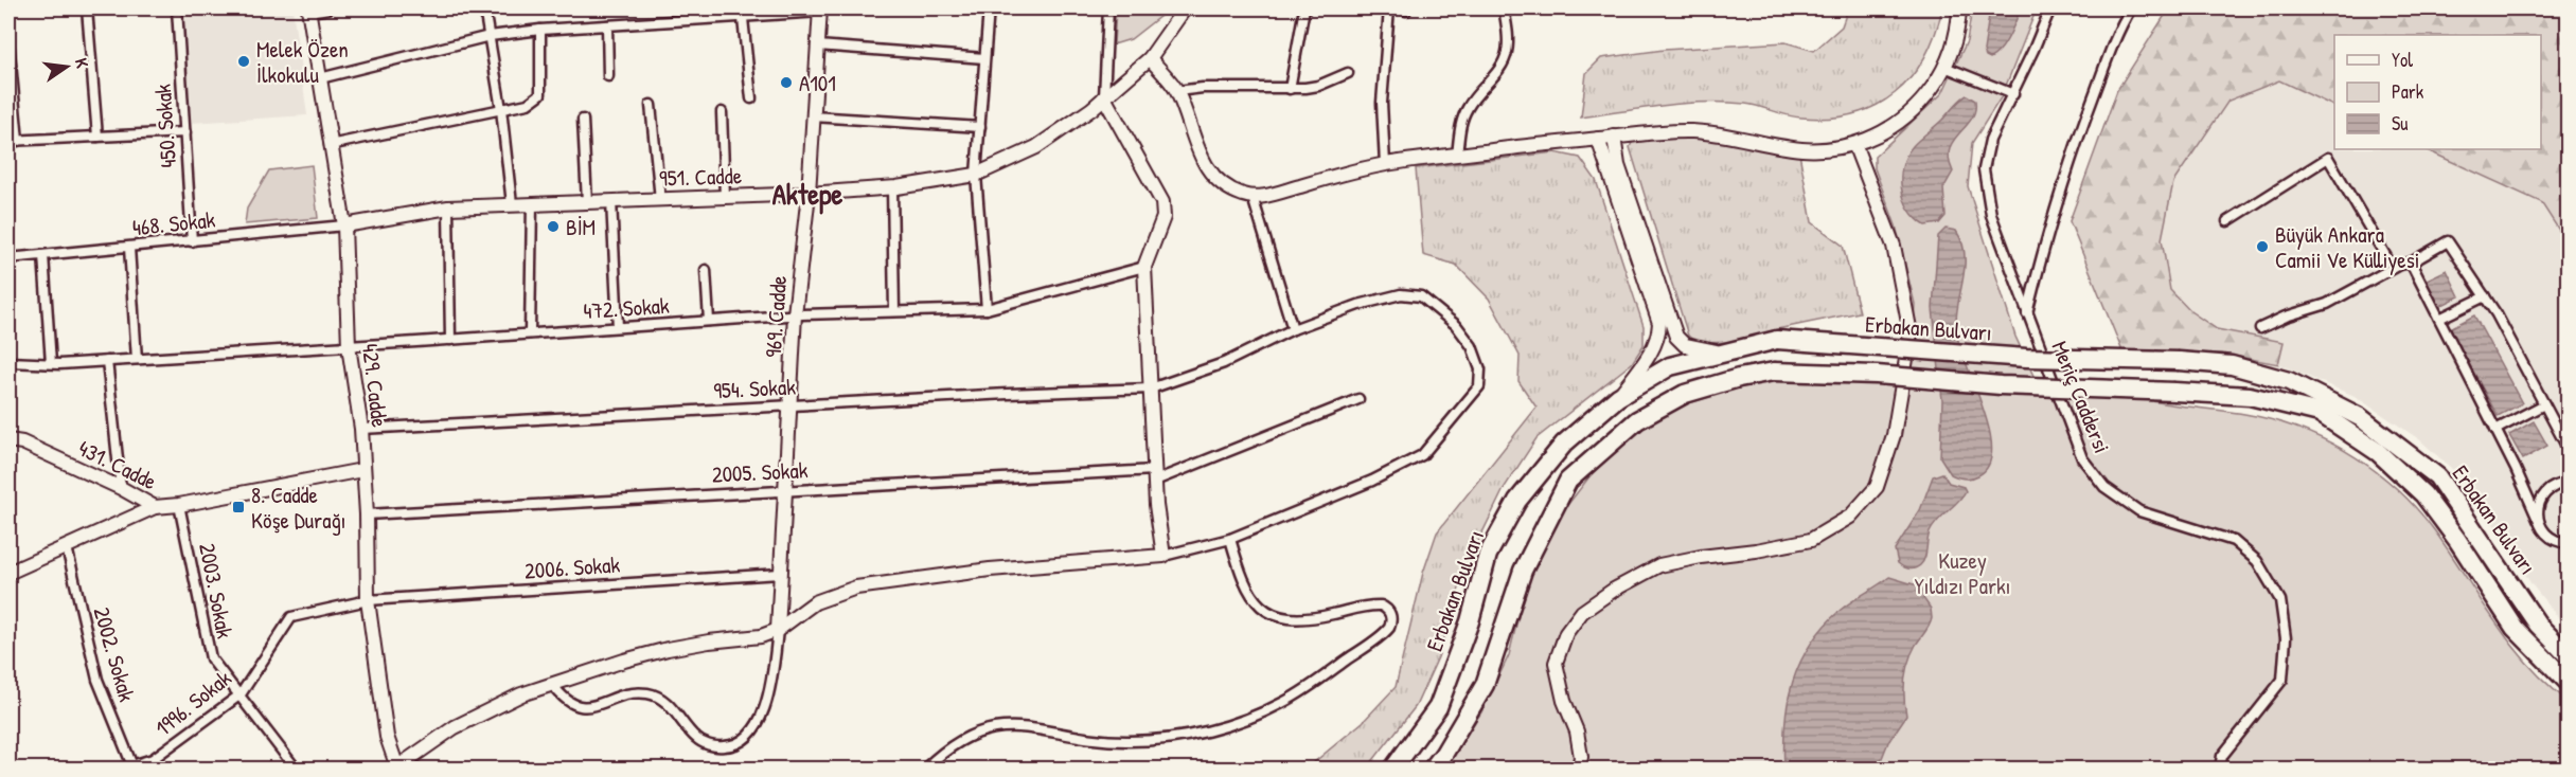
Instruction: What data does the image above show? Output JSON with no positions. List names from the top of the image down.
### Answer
{
  "streets": {
    "highway": ["Erbakan Bulvarı"],
    "street": [
      "450. Sokak",
      "951. Cadde",
      "468. Sokak",
      "472. Sokak",
      "969. Cadde",
      "429. Cadde",
      "954. Sokak",
      "Meriç Caddersi",
      "431. Cadde",
      "2005. Sokak",
      "2006. Sokak",
      "2003. Sokak",
      "2002. Sokak",
      "1996. Sokak"
    ]
  },
  "crossings": [
    ["450. Sokak", "468. Sokak"],
    ["951. Cadde", "468. Sokak"],
    ["951. Cadde", "969. Cadde"],
    ["951. Cadde", "429. Cadde"],
    ["468. Sokak", "429. Cadde"],
    ["472. Sokak", "969. Cadde"],
    ["472. Sokak", "429. Cadde"],
    ["969. Cadde", "954. Sokak"],
    ["969. Cadde", "2005. Sokak"],
    ["969. Cadde", "2006. Sokak"],
    ["429. Cadde", "954. Sokak"],
    ["429. Cadde", "431. Cadde"],
    ["429. Cadde", "2005. Sokak"],
    ["429. Cadde", "2006. Sokak"],
    ["429. Cadde", "1996. Sokak"],
    ["431. Cadde", "2003. Sokak"],
    ["2006. Sokak", "1996. Sokak"],
    ["2003. Sokak", "1996. Sokak"],
    ["2002. Sokak", "1996. Sokak"]
  ],
  "districts": ["Aktepe"],
  "parks": ["Kuzey Yıldızı Parkı"],
  "places": {
    "other": [
      "Melek Özen İlkokulu",
      "A101",
      "BİM",
      "Büyük Ankara Camii Ve Külliyesi"
    ],
    "transit": ["8. Cadde Köşe Durağı"]
  },
  "legend": ["Yol", "Park", "Su"],
  "north": "right"
}
